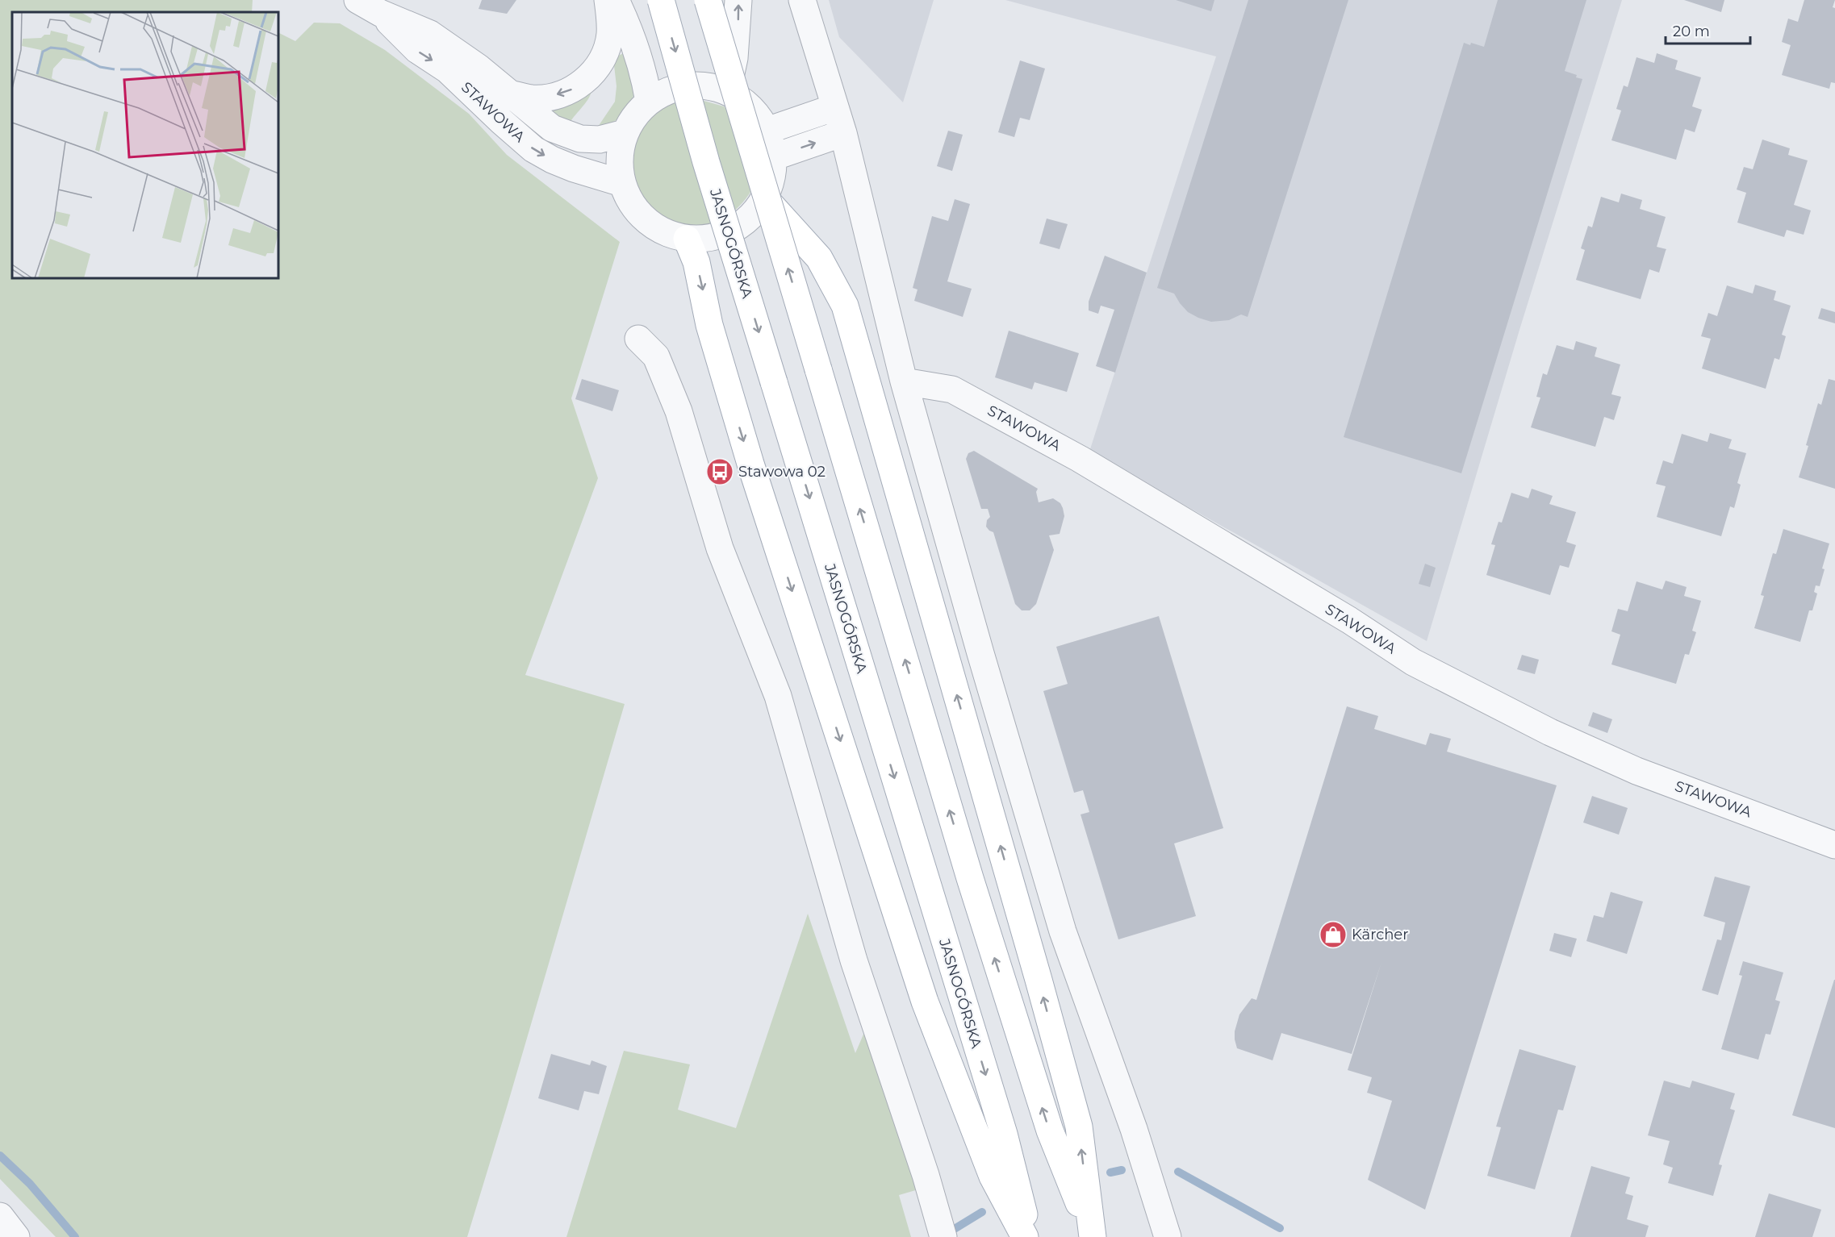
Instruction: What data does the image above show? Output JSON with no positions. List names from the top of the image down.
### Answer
{
  "streets": {
    "main road": ["JASNOGÓRSKA"],
    "street": ["STAWOWA"]
  },
  "places": {
    "bus stop": ["Stawowa 02"],
    "shop": ["Kärcher"]
  },
  "scale_bar": "20 m"
}
